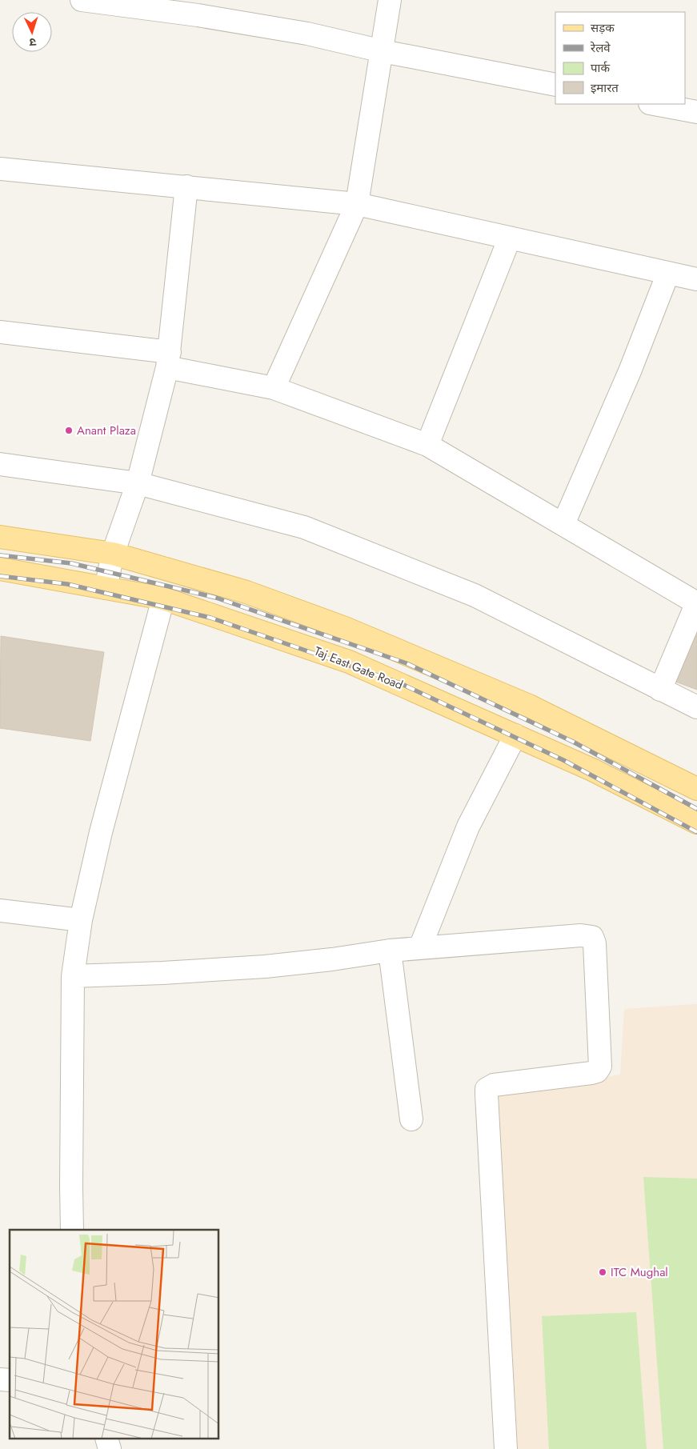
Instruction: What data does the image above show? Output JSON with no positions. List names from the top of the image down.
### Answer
{
  "streets": {
    "main road": ["Taj East Gate Road"]
  },
  "places": ["Anant Plaza", "ITC Mughal"],
  "legend": [
    "सड़क",
    "रेलवे",
    "पार्क",
    "इमारत"
  ],
  "north": "bottom"
}
